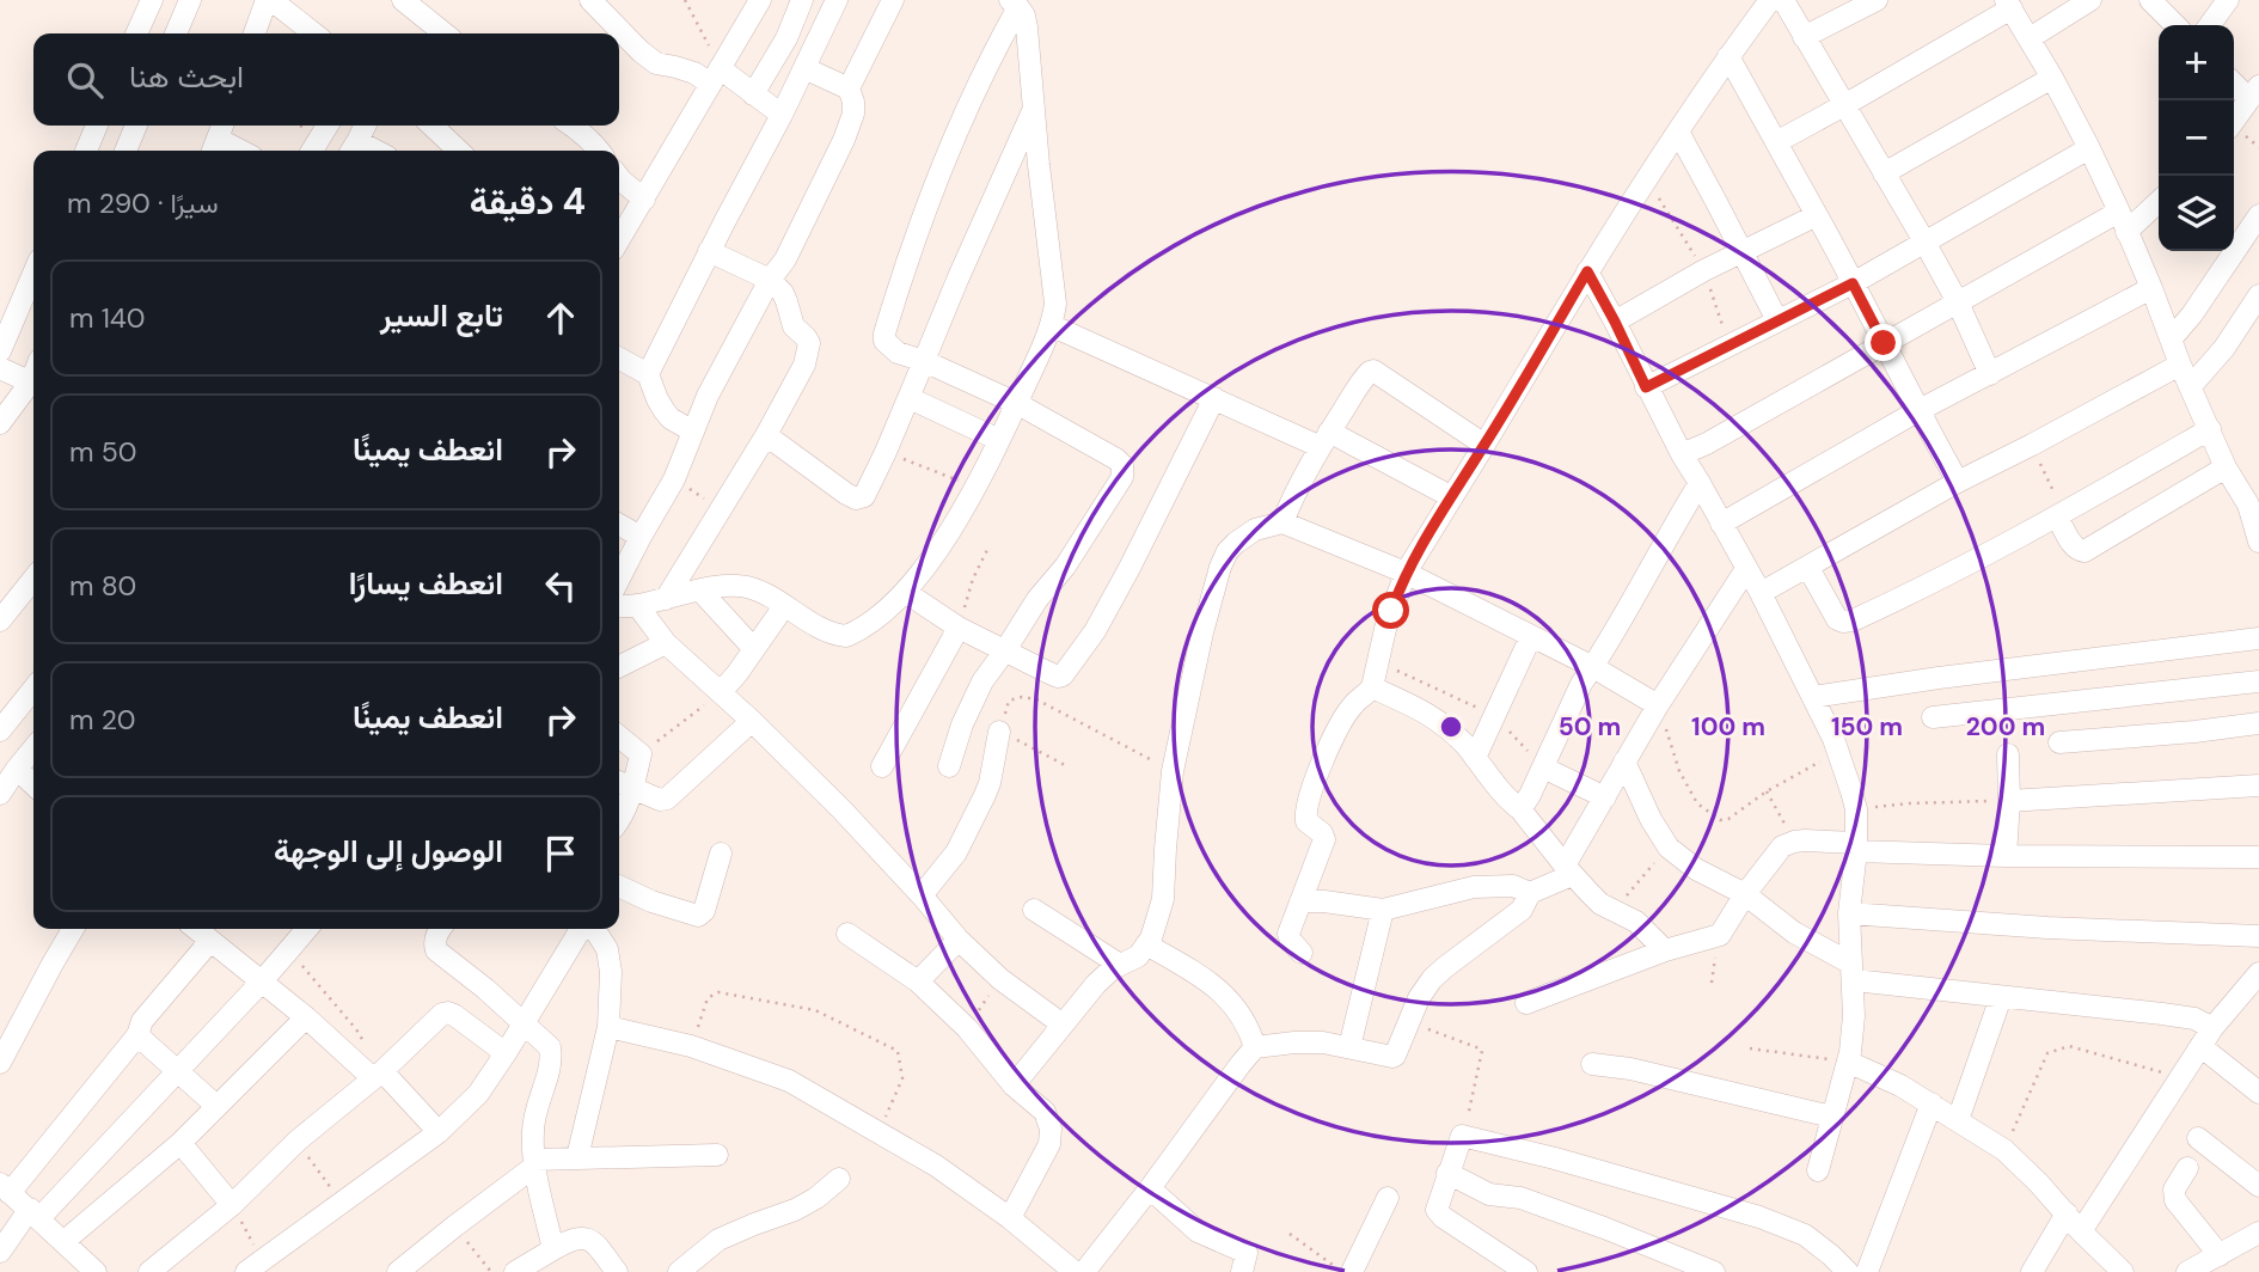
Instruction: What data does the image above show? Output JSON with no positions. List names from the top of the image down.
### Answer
{
  "page": {
    "map_buttons": ["+", "−"],
    "search": "ابحث هنا",
    "heading": ["4 دقيقة", "سيرًا · 290 m"],
    "list": [
      ["تابع السير", "140 m"],
      ["انعطف يمينًا", "50 m"],
      ["انعطف يسارًا", "80 m"],
      ["انعطف يمينًا", "20 m"],
      "الوصول إلى الوجهة"
    ]
  },
  "rings": [
    "50 m",
    "100 m",
    "150 m",
    "200 m"
  ]
}
